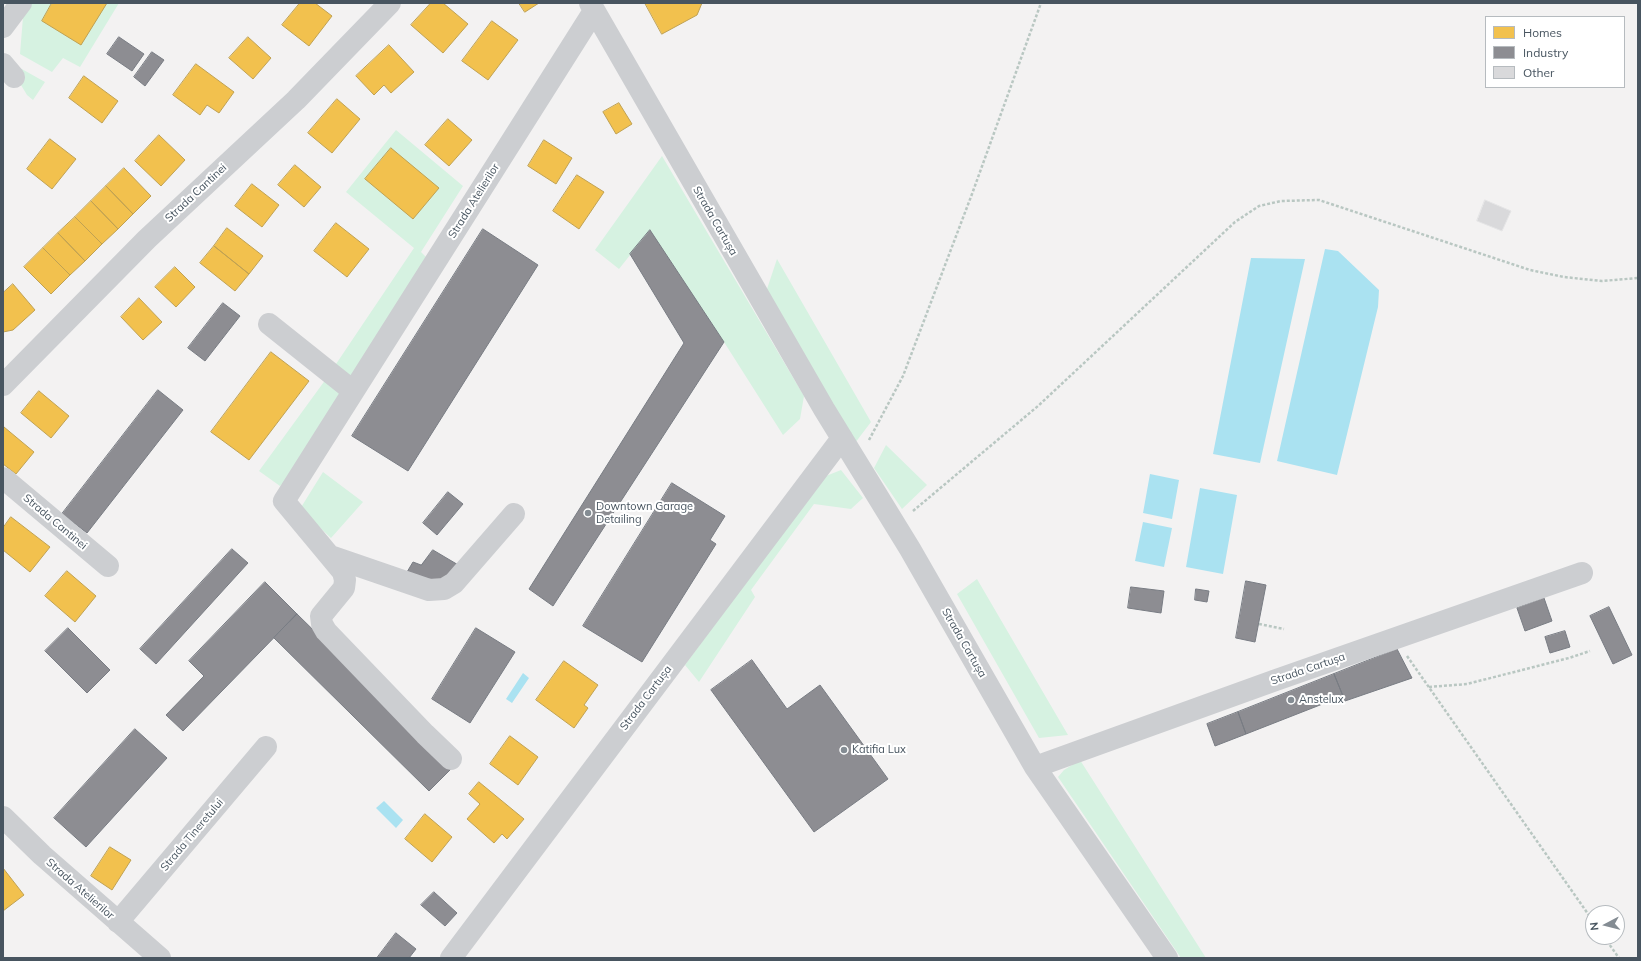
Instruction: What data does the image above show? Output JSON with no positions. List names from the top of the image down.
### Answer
{
  "streets": {
    "street": [
      "Strada Cantinei",
      "Strada Atelierilor",
      "Strada Cartușa",
      "Strada Tineretului"
    ]
  },
  "crossings": [
    ["Strada Atelierilor", "Strada Cartușa"],
    ["Strada Atelierilor", "Strada Tineretului"]
  ],
  "places": ["Downtown Garage Detailing", "Anstelux", "Katifia Lux"],
  "legend": ["Homes", "Industry", "Other"],
  "north": "left"
}
